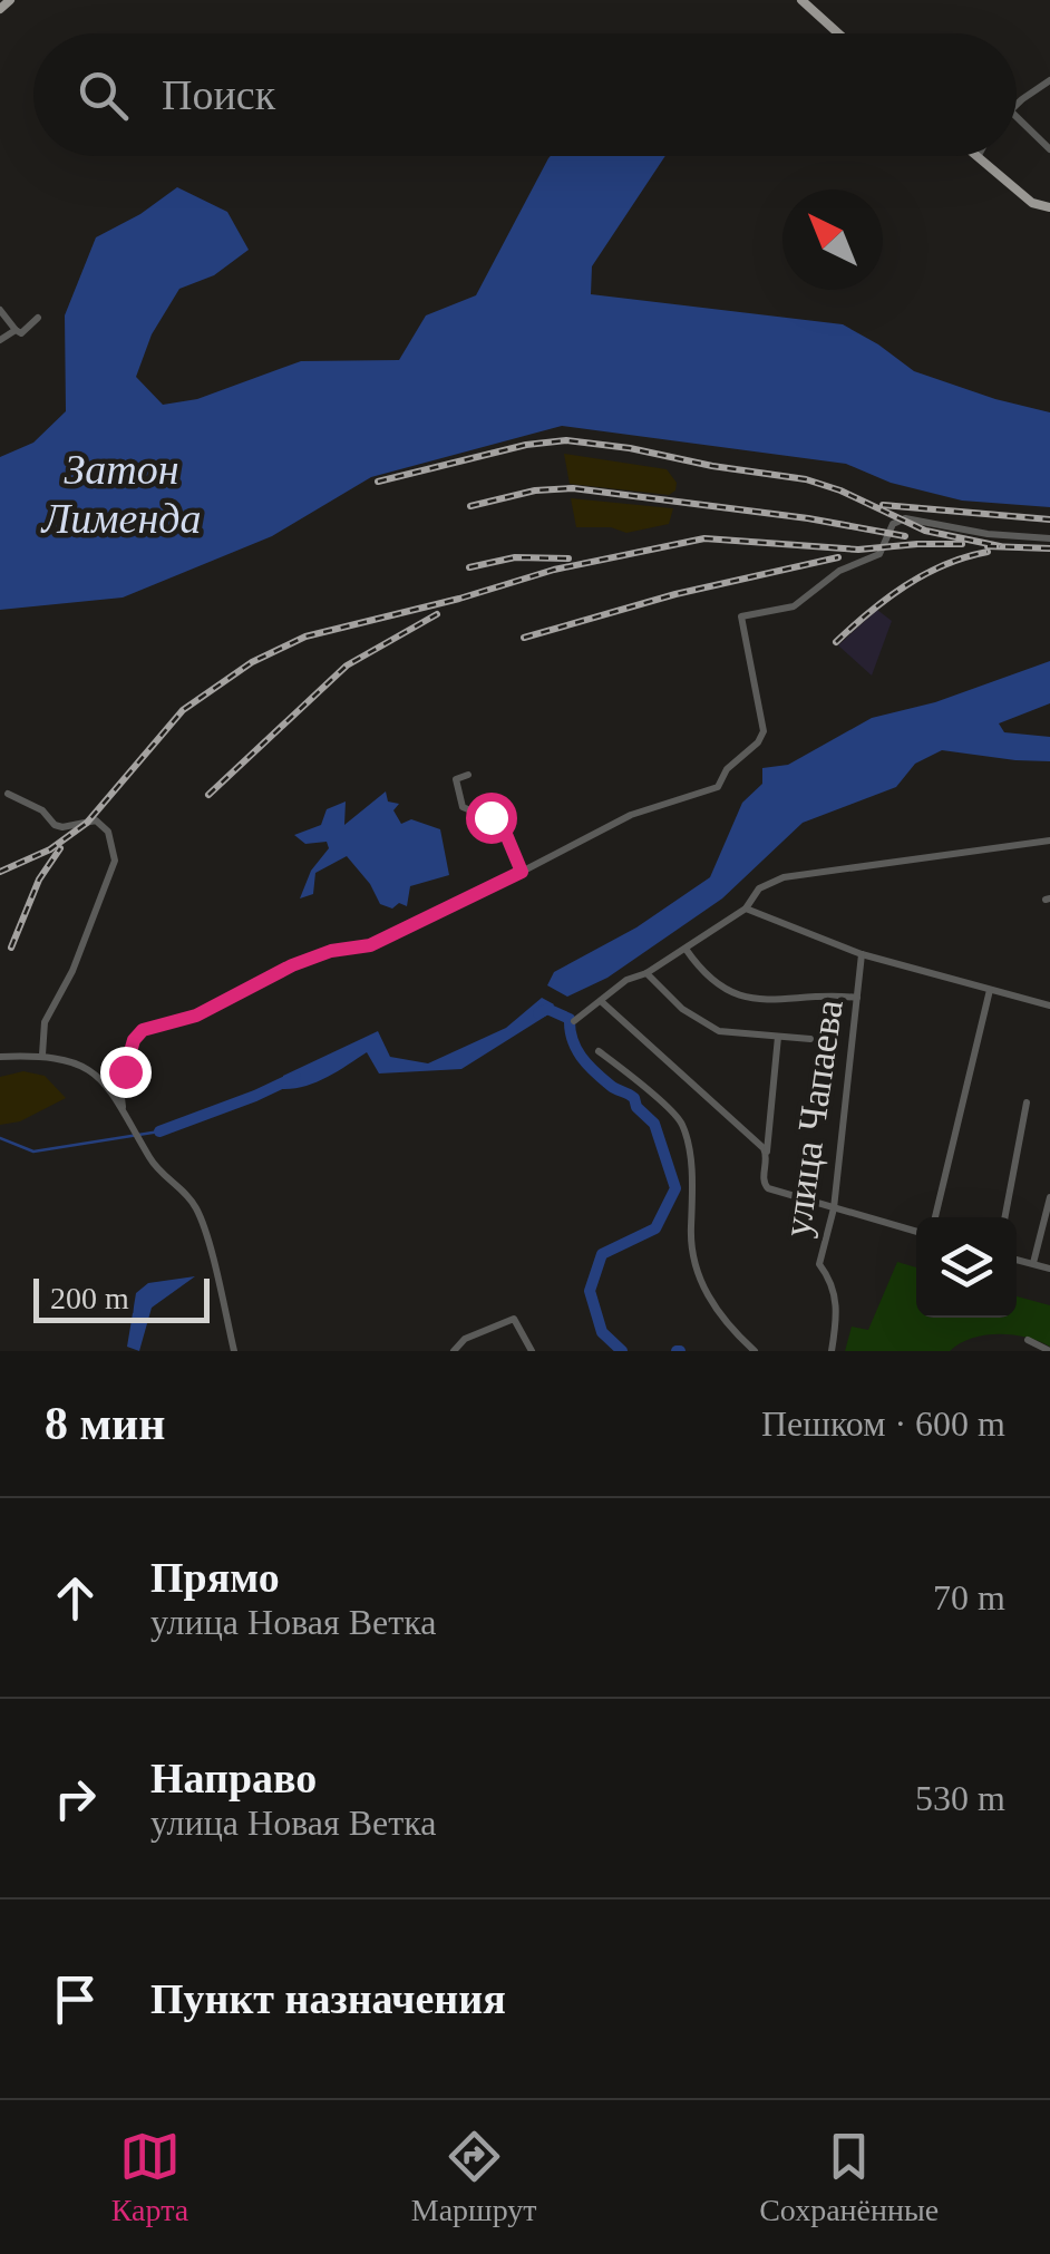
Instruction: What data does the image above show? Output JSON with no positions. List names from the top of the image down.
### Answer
{
  "streets": {
    "street": ["улица Чапаева"]
  },
  "water": ["Затон Лименда"],
  "scale_bar": "200 m",
  "north": "top left",
  "page": {
    "search": "Поиск",
    "scale": "200 m",
    "heading": ["8 мин", "Пешком · 600 m"],
    "list": [
      ["Прямо", "улица Новая Ветка", "70 m"],
      ["Направо", "улица Новая Ветка", "530 m"],
      "Пункт назначения"
    ],
    "nav": ["Карта", "Маршрут", "Сохранённые"]
  }
}
